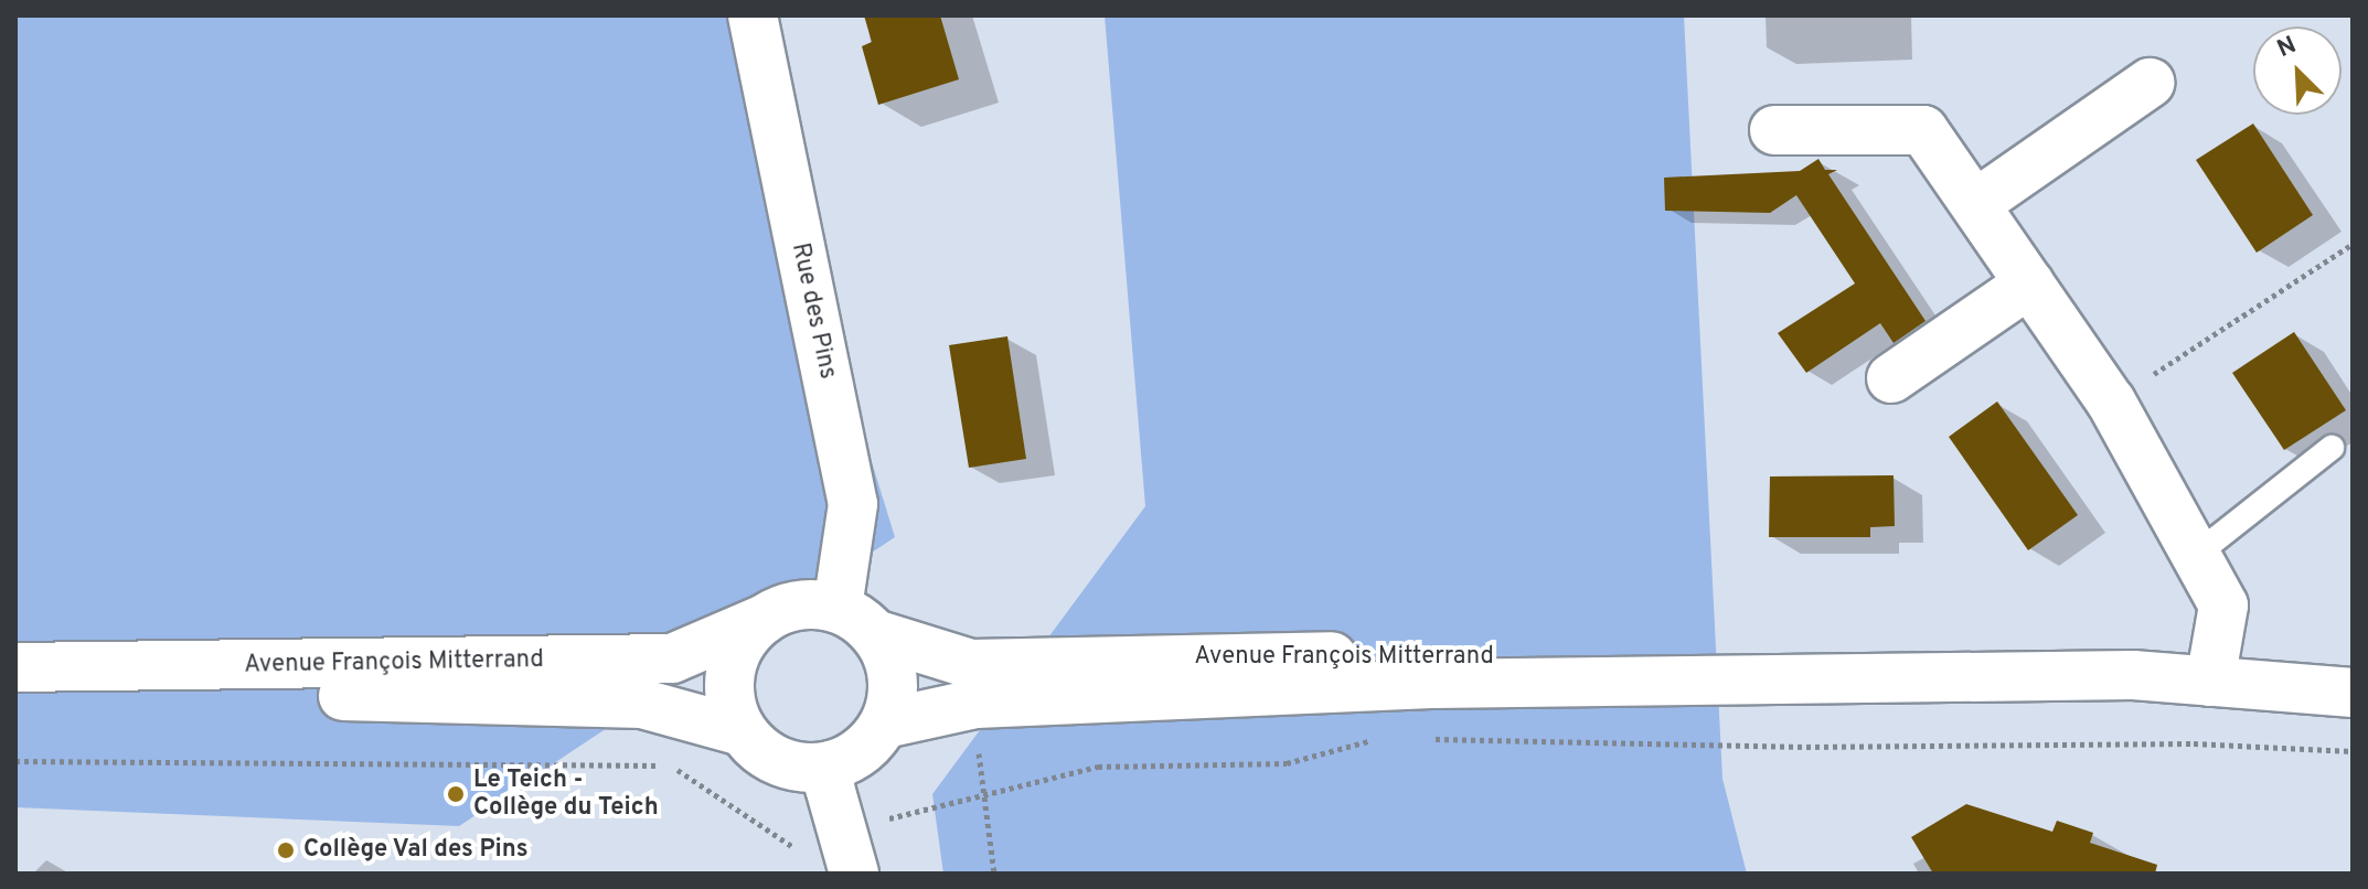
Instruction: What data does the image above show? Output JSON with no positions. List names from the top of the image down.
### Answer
{
  "streets": {
    "main road": ["Rue des Pins", "Avenue François Mitterrand"]
  },
  "crossings": [
    ["Rue des Pins", "Avenue François Mitterrand"]
  ],
  "places": ["Le Teich - Collège du Teich", "Collège Val des Pins"],
  "north": "top left"
}
